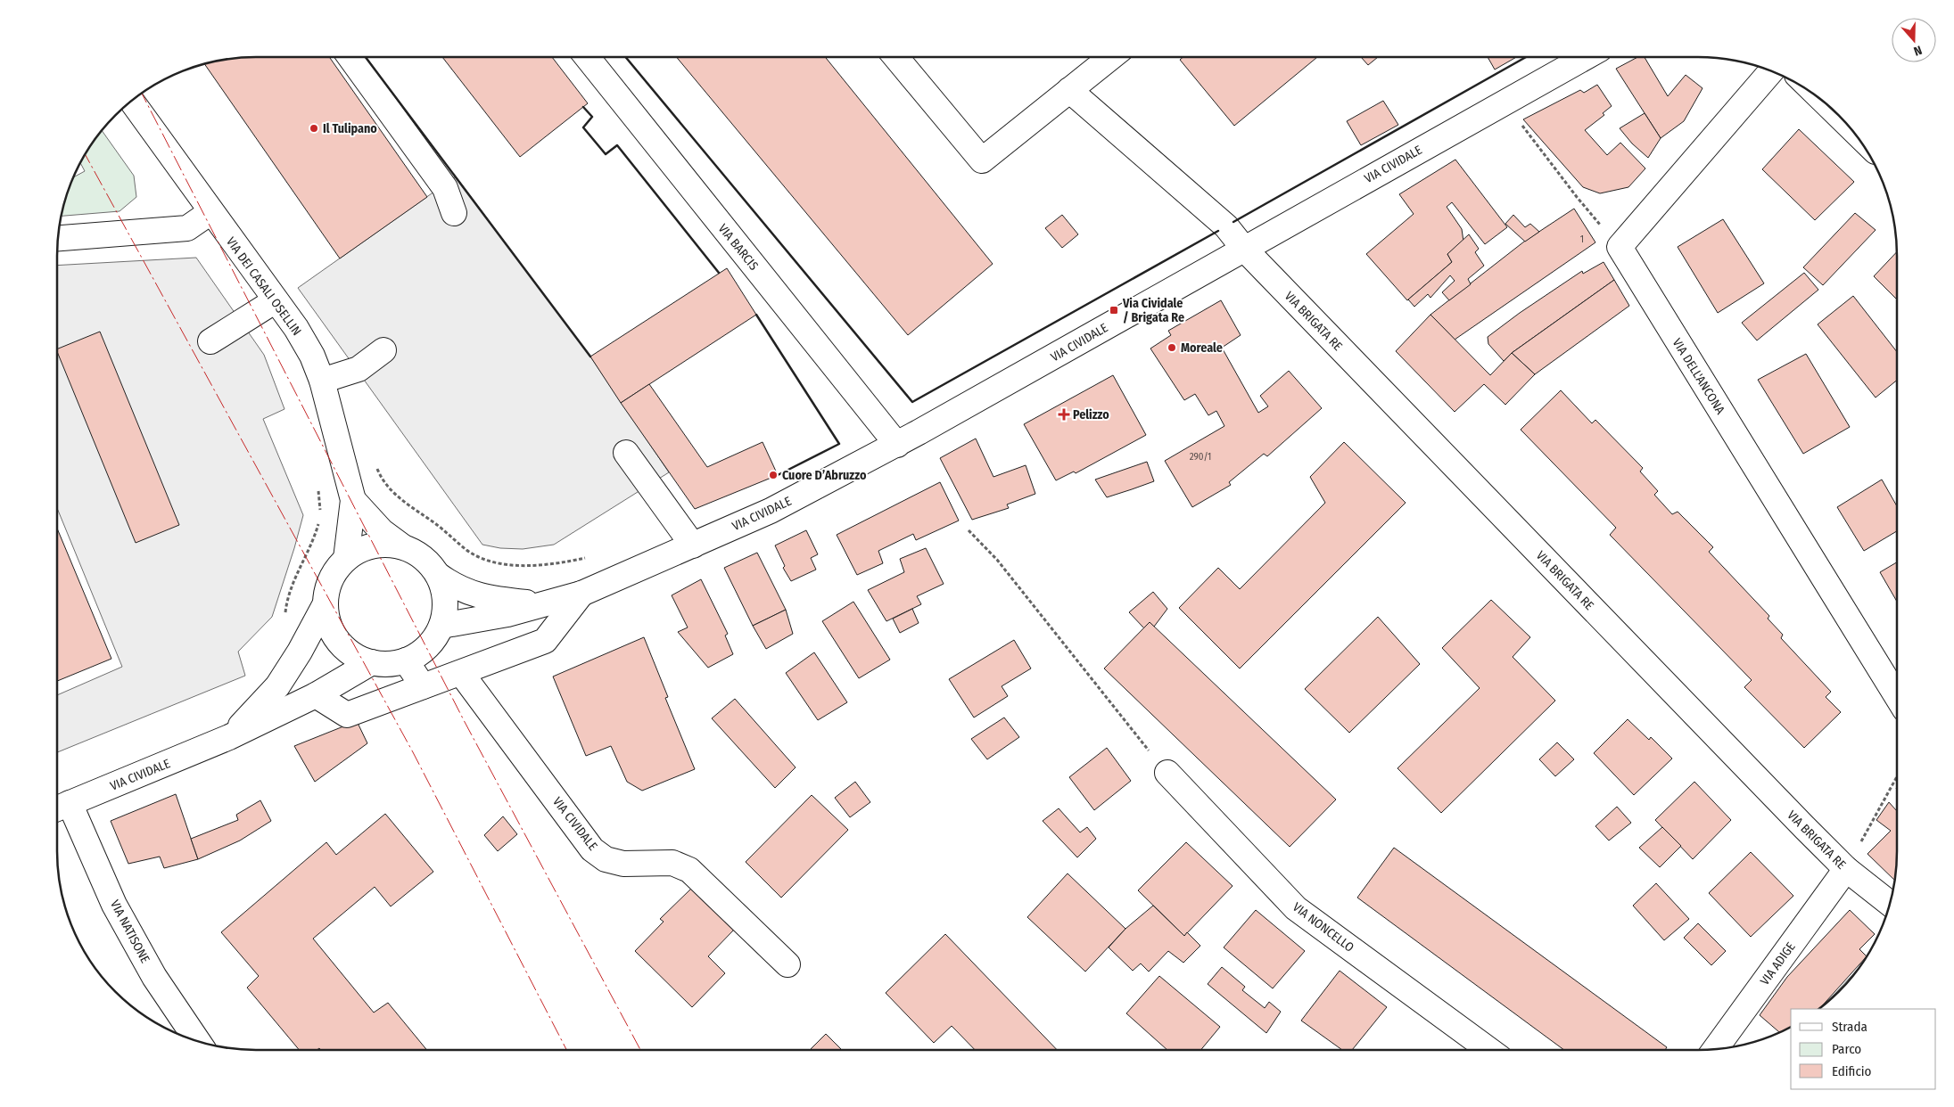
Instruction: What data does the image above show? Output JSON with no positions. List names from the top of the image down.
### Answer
{
  "streets": {
    "street": [
      "VIA CIVIDALE",
      "VIA BARCIS",
      "VIA DEI CASALI OSELLIN",
      "VIA BRIGATA RE",
      "VIA DELL'ANCONA",
      "VIA NONCELLO",
      "VIA NATISONE",
      "VIA ADIGE"
    ]
  },
  "crossings": [
    ["VIA CIVIDALE", "VIA BARCIS"],
    ["VIA CIVIDALE", "VIA DEI CASALI OSELLIN"],
    ["VIA CIVIDALE", "VIA BRIGATA RE"],
    ["VIA CIVIDALE", "VIA NATISONE"],
    ["VIA BRIGATA RE", "VIA ADIGE"]
  ],
  "places": {
    "other": ["Il Tulipano", "Moreale", "Cuore D’Abruzzo"],
    "transit": ["Via Cividale / Brigata Re"],
    "health": ["Pelizzo"]
  },
  "house_numbers": ["1", "290/1"],
  "legend": ["Strada", "Parco", "Edificio"],
  "north": "bottom"
}
